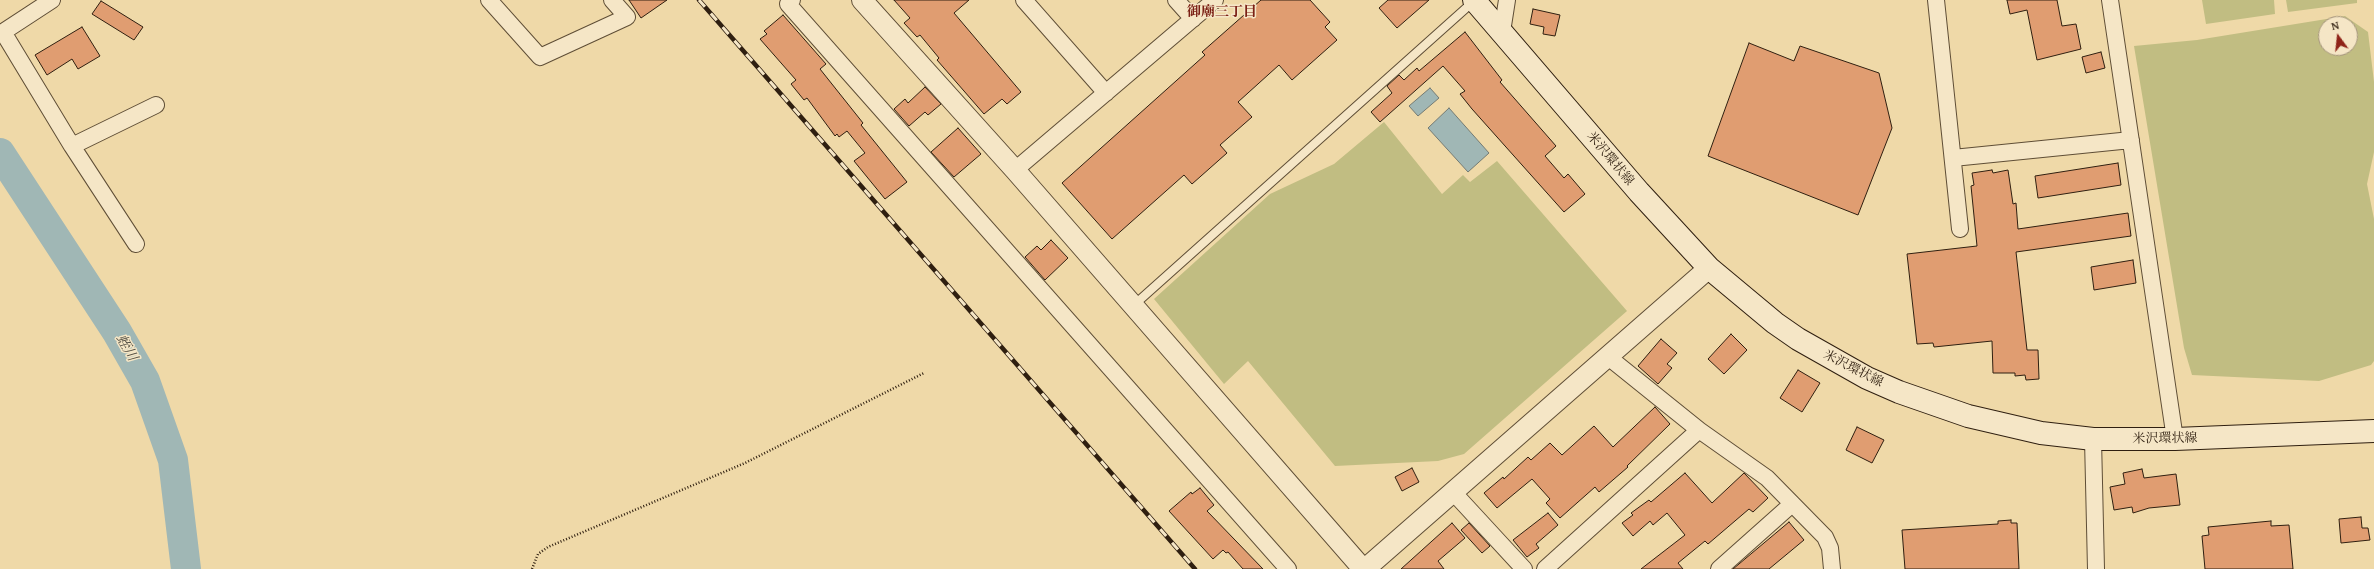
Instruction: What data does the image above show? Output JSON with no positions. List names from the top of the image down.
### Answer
{
  "streets": {
    "main road": ["米沢環状線"]
  },
  "districts": ["御廟三丁目"],
  "water": ["蛭川"],
  "north": "top"
}
